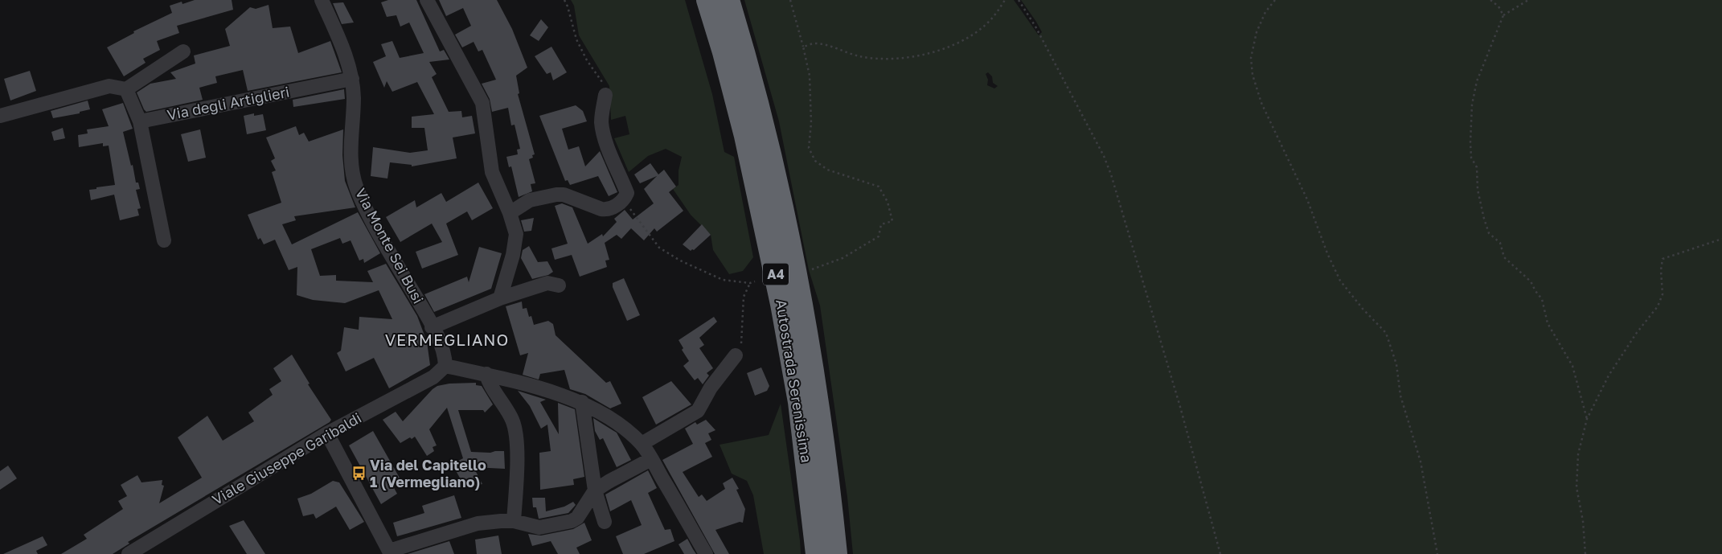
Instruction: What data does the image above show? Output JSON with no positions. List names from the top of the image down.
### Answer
{
  "streets": {
    "highway": ["A4", "Autostrada Serenissima"],
    "street": ["Via degli Artiglieri", "Via Monte Sei Busi", "Viale Giuseppe Garibaldi"]
  },
  "crossings": [
    ["Via degli Artiglieri", "Via Monte Sei Busi"],
    ["Via Monte Sei Busi", "Viale Giuseppe Garibaldi"]
  ],
  "districts": ["VERMEGLIANO"],
  "places": {
    "bus stop": ["Via del Capitello 1 (Vermegliano)"]
  }
}
